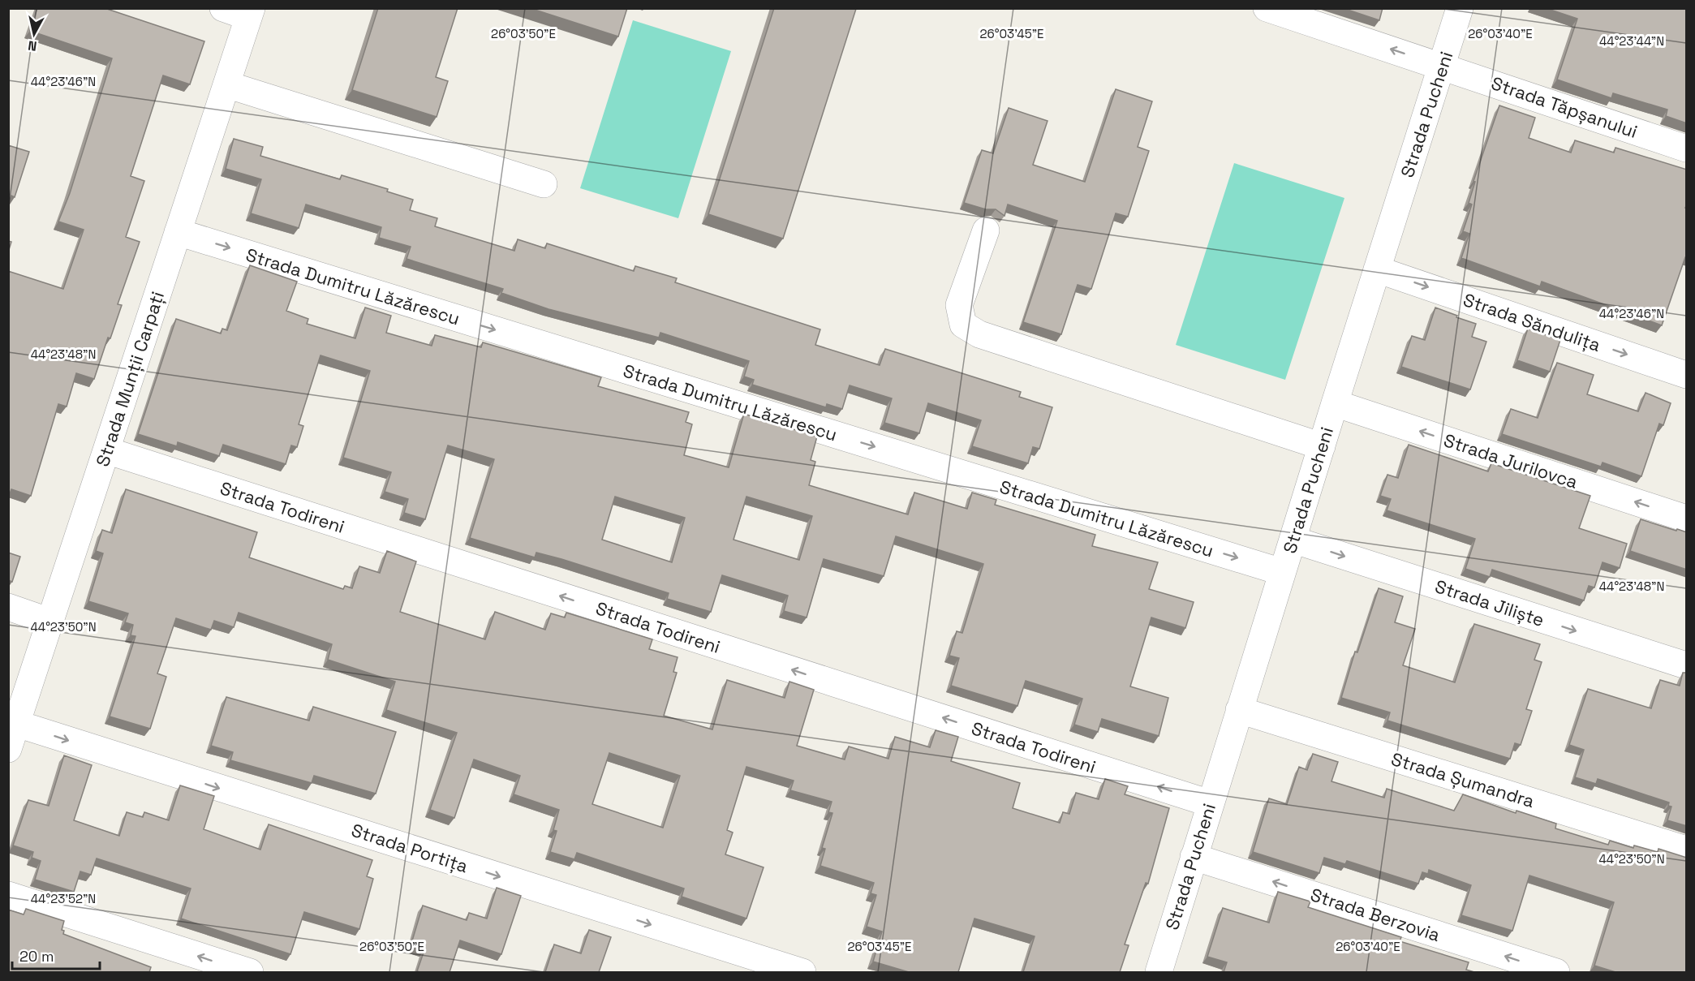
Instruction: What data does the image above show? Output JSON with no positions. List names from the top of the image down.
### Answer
{
  "streets": {
    "street": [
      "Strada Tăpșanului",
      "Strada Pucheni",
      "Strada Dumitru Lăzărescu",
      "Strada Săndulița",
      "Strada Munții Carpați",
      "Strada Jurilovca",
      "Strada Todireni",
      "Strada Jiliște",
      "Strada Șumandra",
      "Strada Portița",
      "Strada Berzovia"
    ]
  },
  "crossings": [
    ["Strada Tăpșanului", "Strada Pucheni"],
    ["Strada Pucheni", "Strada Dumitru Lăzărescu"],
    ["Strada Pucheni", "Strada Săndulița"],
    ["Strada Pucheni", "Strada Jurilovca"],
    ["Strada Pucheni", "Strada Todireni"],
    ["Strada Pucheni", "Strada Jiliște"],
    ["Strada Pucheni", "Strada Șumandra"],
    ["Strada Pucheni", "Strada Berzovia"],
    ["Strada Dumitru Lăzărescu", "Strada Munții Carpați"],
    ["Strada Munții Carpați", "Strada Todireni"],
    ["Strada Munții Carpați", "Strada Portița"]
  ],
  "one_way": [
    "Strada Tăpșanului",
    "Strada Dumitru Lăzărescu",
    "Strada Săndulița",
    "Strada Jurilovca",
    "Strada Todireni",
    "Strada Jiliște",
    "Strada Berzovia"
  ],
  "scale_bar": "20 m",
  "north": "bottom",
  "coordinates": [
    "26°03'50\"E",
    "26°03'45\"E",
    "26°03'40\"E",
    "44°23'44\"N",
    "44°23'46\"N",
    "44°23'48\"N",
    "44°23'50\"N",
    "44°23'52\"N"
  ]
}
